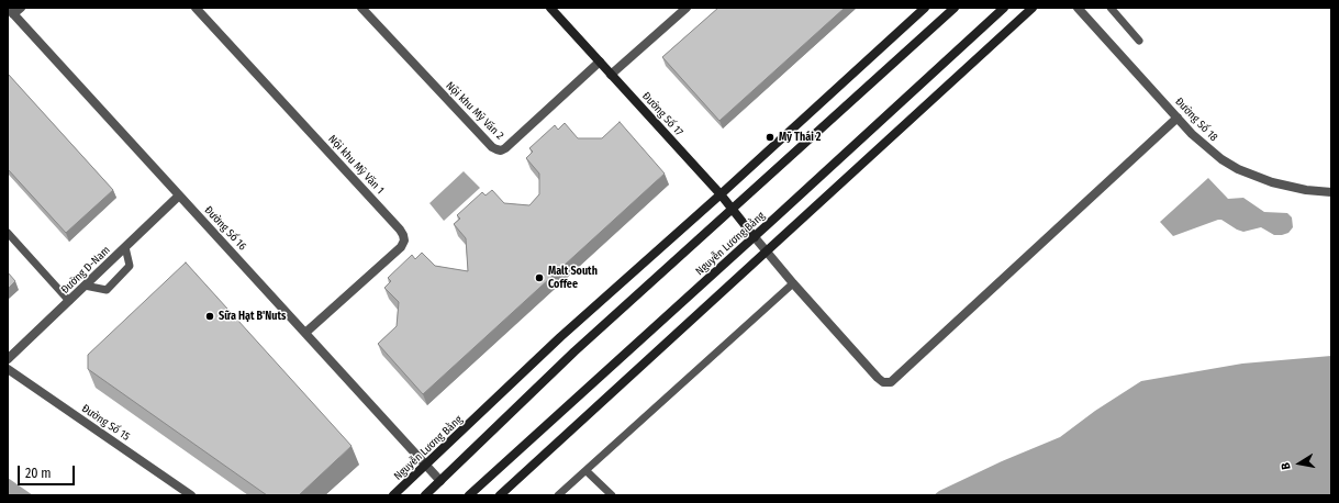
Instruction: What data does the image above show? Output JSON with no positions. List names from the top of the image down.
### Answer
{
  "streets": {
    "main road": ["Đường Số 17", "Nguyễn Lương Bằng"],
    "street": [
      "Nội khu Mỹ Văn 2",
      "Đường Số 18",
      "Nội khu Mỹ Văn 1",
      "Đường Số 16",
      "Đường D-Nam",
      "Đường Số 15"
    ]
  },
  "crossings": [
    ["Nội khu Mỹ Văn 2", "Đường Số 17"],
    ["Đường Số 17", "Nguyễn Lương Bằng"],
    ["Nội khu Mỹ Văn 1", "Đường Số 16"],
    ["Đường Số 16", "Nguyễn Lương Bằng"],
    ["Đường Số 16", "Đường D-Nam"]
  ],
  "places": ["Mỹ Thái 2", "Malt South Coffee", "Sữa Hạt B'Nuts"],
  "scale_bar": "20 m",
  "north": "left"
}
